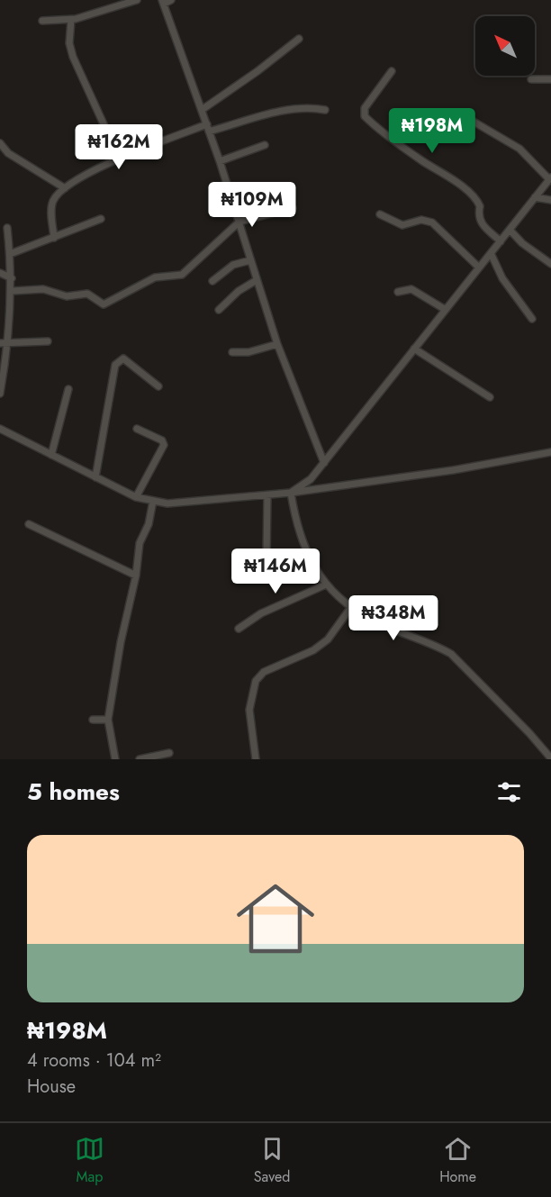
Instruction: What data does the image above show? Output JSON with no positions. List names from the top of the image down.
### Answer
{
  "north": "top left",
  "page": {
    "price": [
      "₦198M",
      "₦162M",
      "₦109M",
      "₦146M",
      "₦348M"
    ],
    "heading": "5 homes",
    "list": [
      {
        "name": "₦198M",
        "note": "4 rooms · 104 m² · House"
      }
    ],
    "tabs": ["Map", "Saved", "Home"]
  }
}
